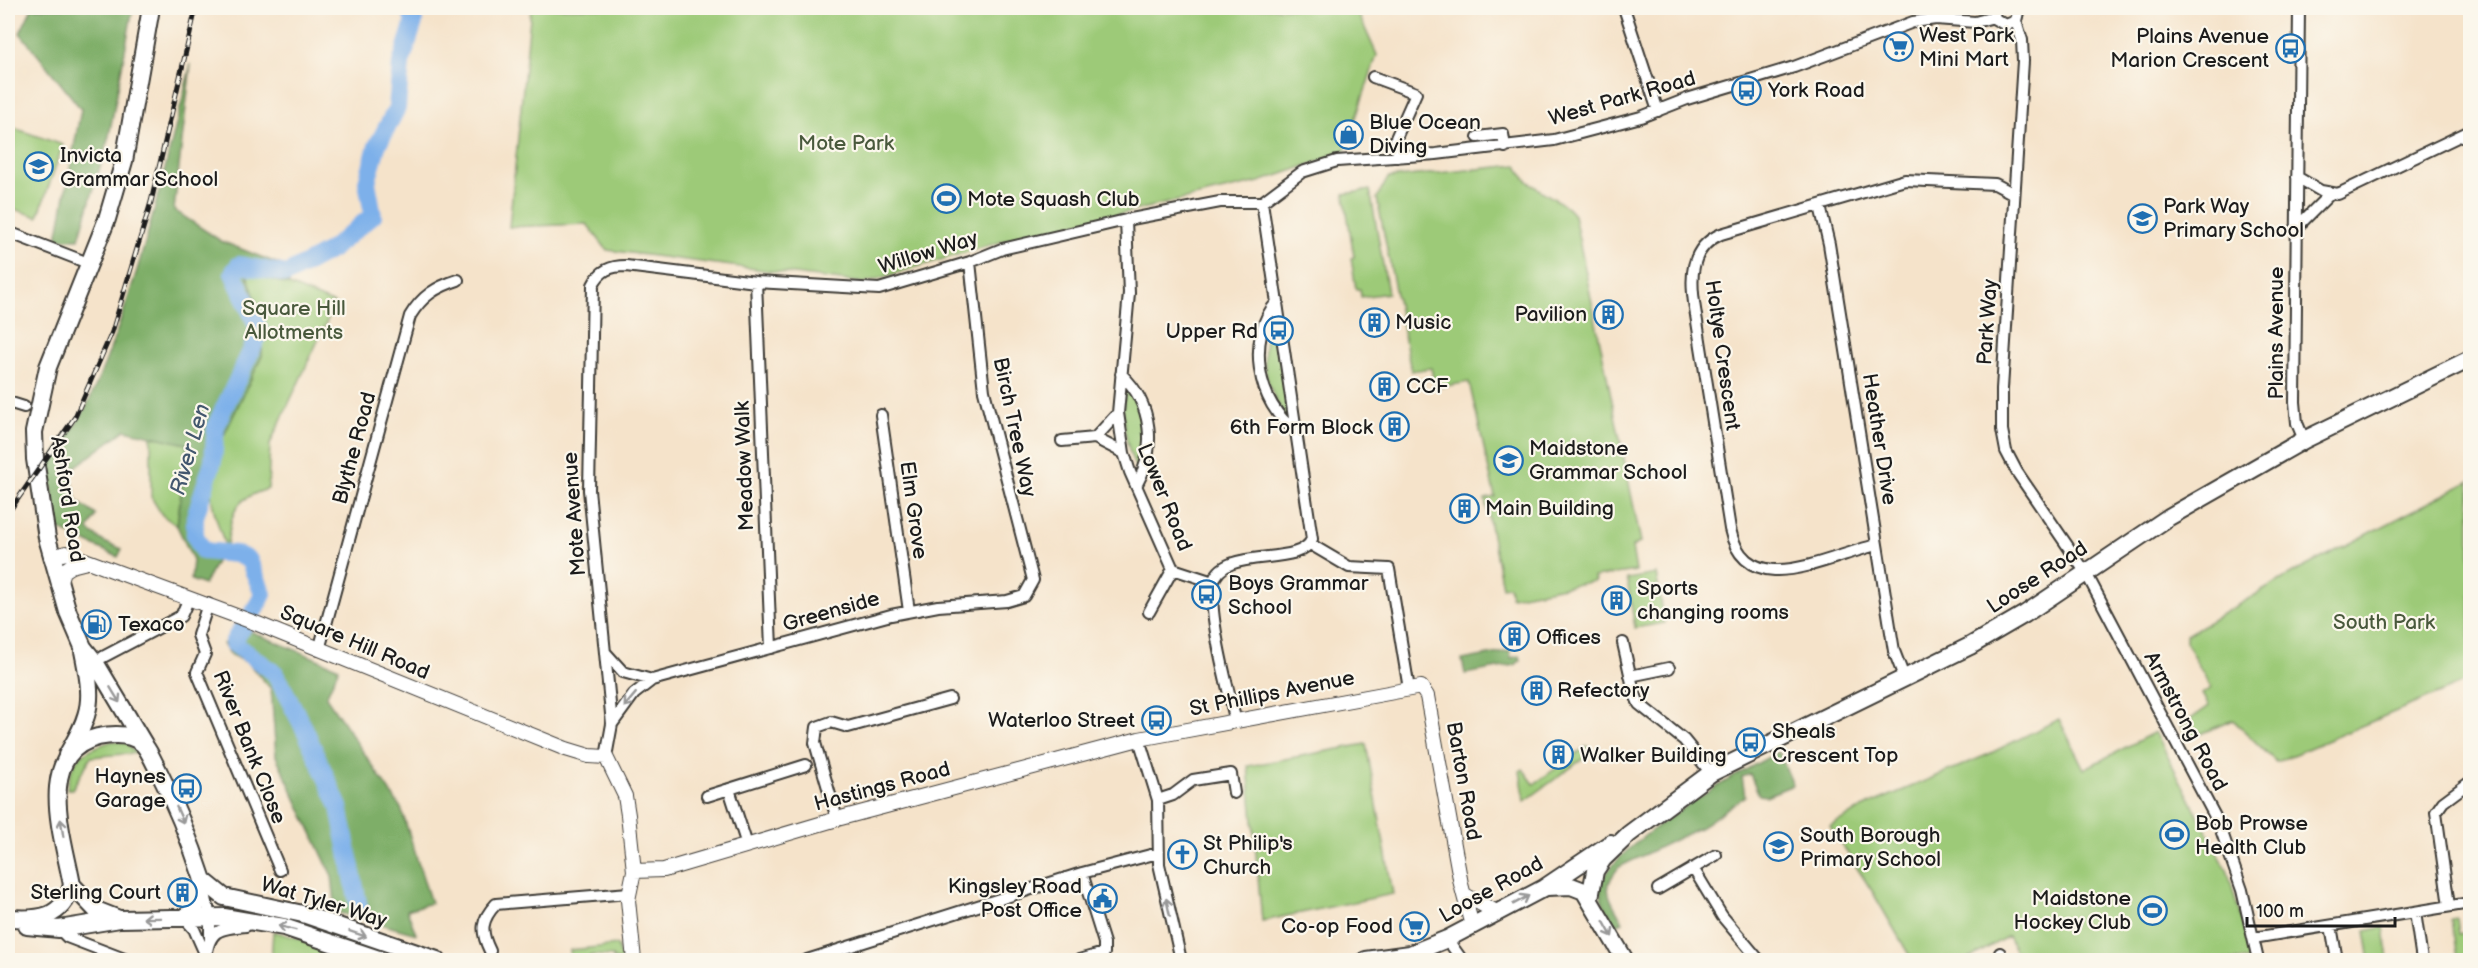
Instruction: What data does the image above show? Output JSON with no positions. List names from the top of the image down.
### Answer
{
  "streets": {
    "main road": ["Ashford Road", "Loose Road", "Wat Tyler Way"],
    "street": [
      "West Park Road",
      "Willow Way",
      "Park Way",
      "Plains Avenue",
      "Holtye Crescent",
      "Birch Tree Way",
      "Heather Drive",
      "Blythe Road",
      "Meadow Walk",
      "Lower Road",
      "Elm Grove",
      "Mote Avenue",
      "Greenside",
      "Square Hill Road",
      "St Phillips Avenue",
      "Armstrong Road",
      "River Bank Close",
      "Barton Road",
      "Hastings Road"
    ]
  },
  "crossings": [
    ["West Park Road", "Willow Way"],
    ["West Park Road", "Park Way"],
    ["Willow Way", "Birch Tree Way"],
    ["Willow Way", "Meadow Walk"],
    ["Willow Way", "Lower Road"],
    ["Willow Way", "Mote Avenue"],
    ["Park Way", "Holtye Crescent"],
    ["Park Way", "Loose Road"],
    ["Park Way", "Armstrong Road"],
    ["Plains Avenue", "Loose Road"],
    ["Holtye Crescent", "Heather Drive"],
    ["Birch Tree Way", "Greenside"],
    ["Heather Drive", "Loose Road"],
    ["Blythe Road", "Square Hill Road"],
    ["Meadow Walk", "Greenside"],
    ["Ashford Road", "Square Hill Road"],
    ["Ashford Road", "Wat Tyler Way"],
    ["Elm Grove", "Greenside"],
    ["Mote Avenue", "Greenside"],
    ["Mote Avenue", "Square Hill Road"],
    ["Loose Road", "Armstrong Road"],
    ["Loose Road", "Barton Road"],
    ["Square Hill Road", "River Bank Close"],
    ["St Phillips Avenue", "Barton Road"],
    ["St Phillips Avenue", "Hastings Road"]
  ],
  "water": ["River Len"],
  "parks": ["Mote Park", "Square Hill Allotments", "South Park"],
  "places": {
    "supermarket": ["West Park Mini Mart", "Co-op Food"],
    "bus stop": [
      "Plains Avenue Marion Crescent",
      "York Road",
      "Upper Rd",
      "Boys Grammar School",
      "Waterloo Street",
      "Sheals Crescent Top",
      "Haynes Garage"
    ],
    "shop": ["Blue Ocean Diving"],
    "school or university": [
      "Invicta Grammar School",
      "Park Way Primary School",
      "Maidstone Grammar School",
      "South Borough Primary School"
    ],
    "sports": ["Mote Squash Club", "Bob Prowse Health Club", "Maidstone Hockey Club"],
    "building": [
      "Pavilion",
      "Music",
      "CCF",
      "6th Form Block",
      "Main Building",
      "Sports changing rooms",
      "Offices",
      "Refectory",
      "Walker Building",
      "Sterling Court"
    ],
    "fuel station": ["Texaco"],
    "church": ["St Philip's Church"],
    "public building": ["Kingsley Road Post Office"]
  },
  "scale_bar": "100 m"
}
